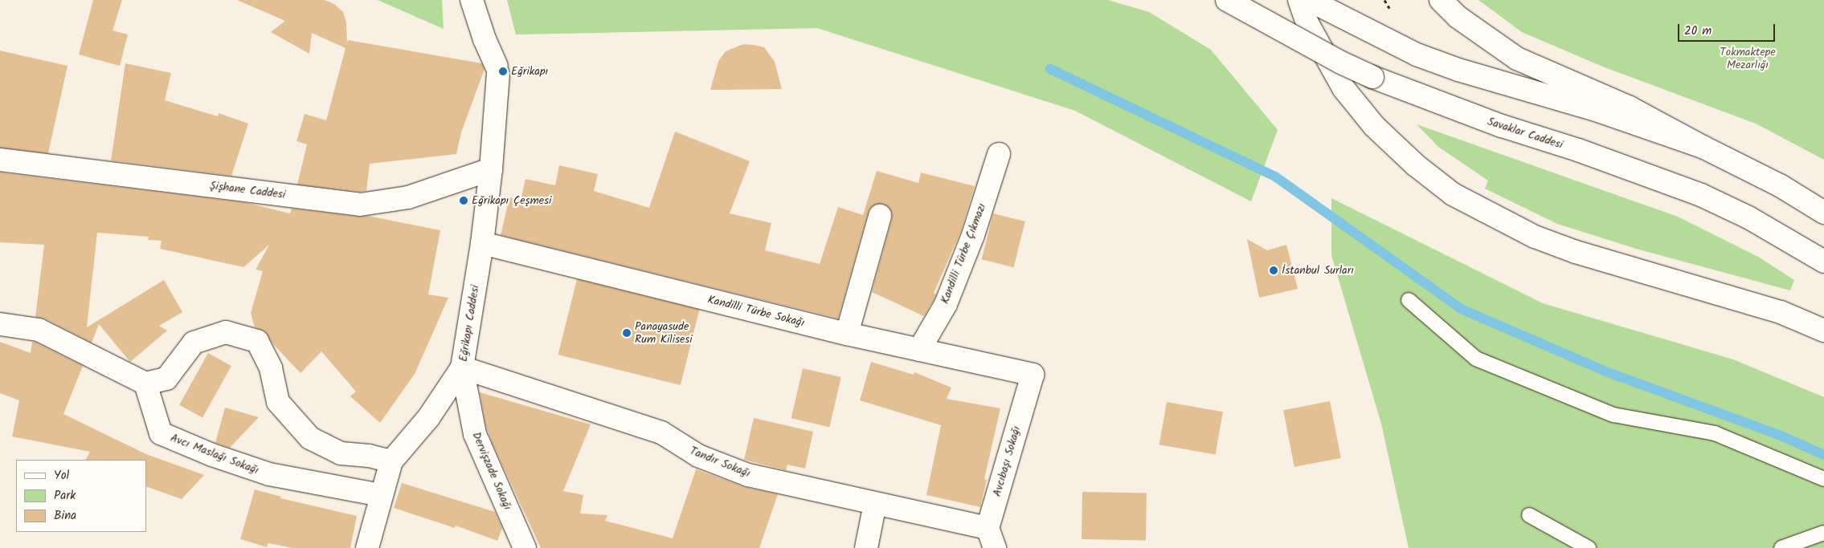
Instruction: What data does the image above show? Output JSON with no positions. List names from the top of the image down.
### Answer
{
  "streets": {
    "main road": [
      "Savaklar Caddesi",
      "Şişhane Caddesi",
      "Kandilli Türbe Çıkmazı",
      "Kandilli Türbe Sokağı",
      "Eğrikapı Caddesi",
      "Avcı Maslağı Sokağı",
      "Avcıbaşı Sokağı",
      "Tandır Sokağı",
      "Dervişzade Sokağı"
    ]
  },
  "crossings": [
    ["Şişhane Caddesi", "Eğrikapı Caddesi"],
    ["Kandilli Türbe Çıkmazı", "Kandilli Türbe Sokağı"],
    ["Kandilli Türbe Sokağı", "Eğrikapı Caddesi"],
    ["Kandilli Türbe Sokağı", "Avcıbaşı Sokağı"],
    ["Eğrikapı Caddesi", "Avcı Maslağı Sokağı"],
    ["Eğrikapı Caddesi", "Tandır Sokağı"],
    ["Eğrikapı Caddesi", "Dervişzade Sokağı"],
    ["Avcıbaşı Sokağı", "Tandır Sokağı"],
    ["Tandır Sokağı", "Dervişzade Sokağı"]
  ],
  "parks": ["Tokmaktepe Mezarlığı"],
  "places": [
    "Eğrikapı",
    "Eğrikapı Çeşmesi",
    "İstanbul Surları",
    "Panayasude Rum Kilisesi"
  ],
  "legend": ["Yol", "Park", "Bina"],
  "scale_bar": "20 m"
}
